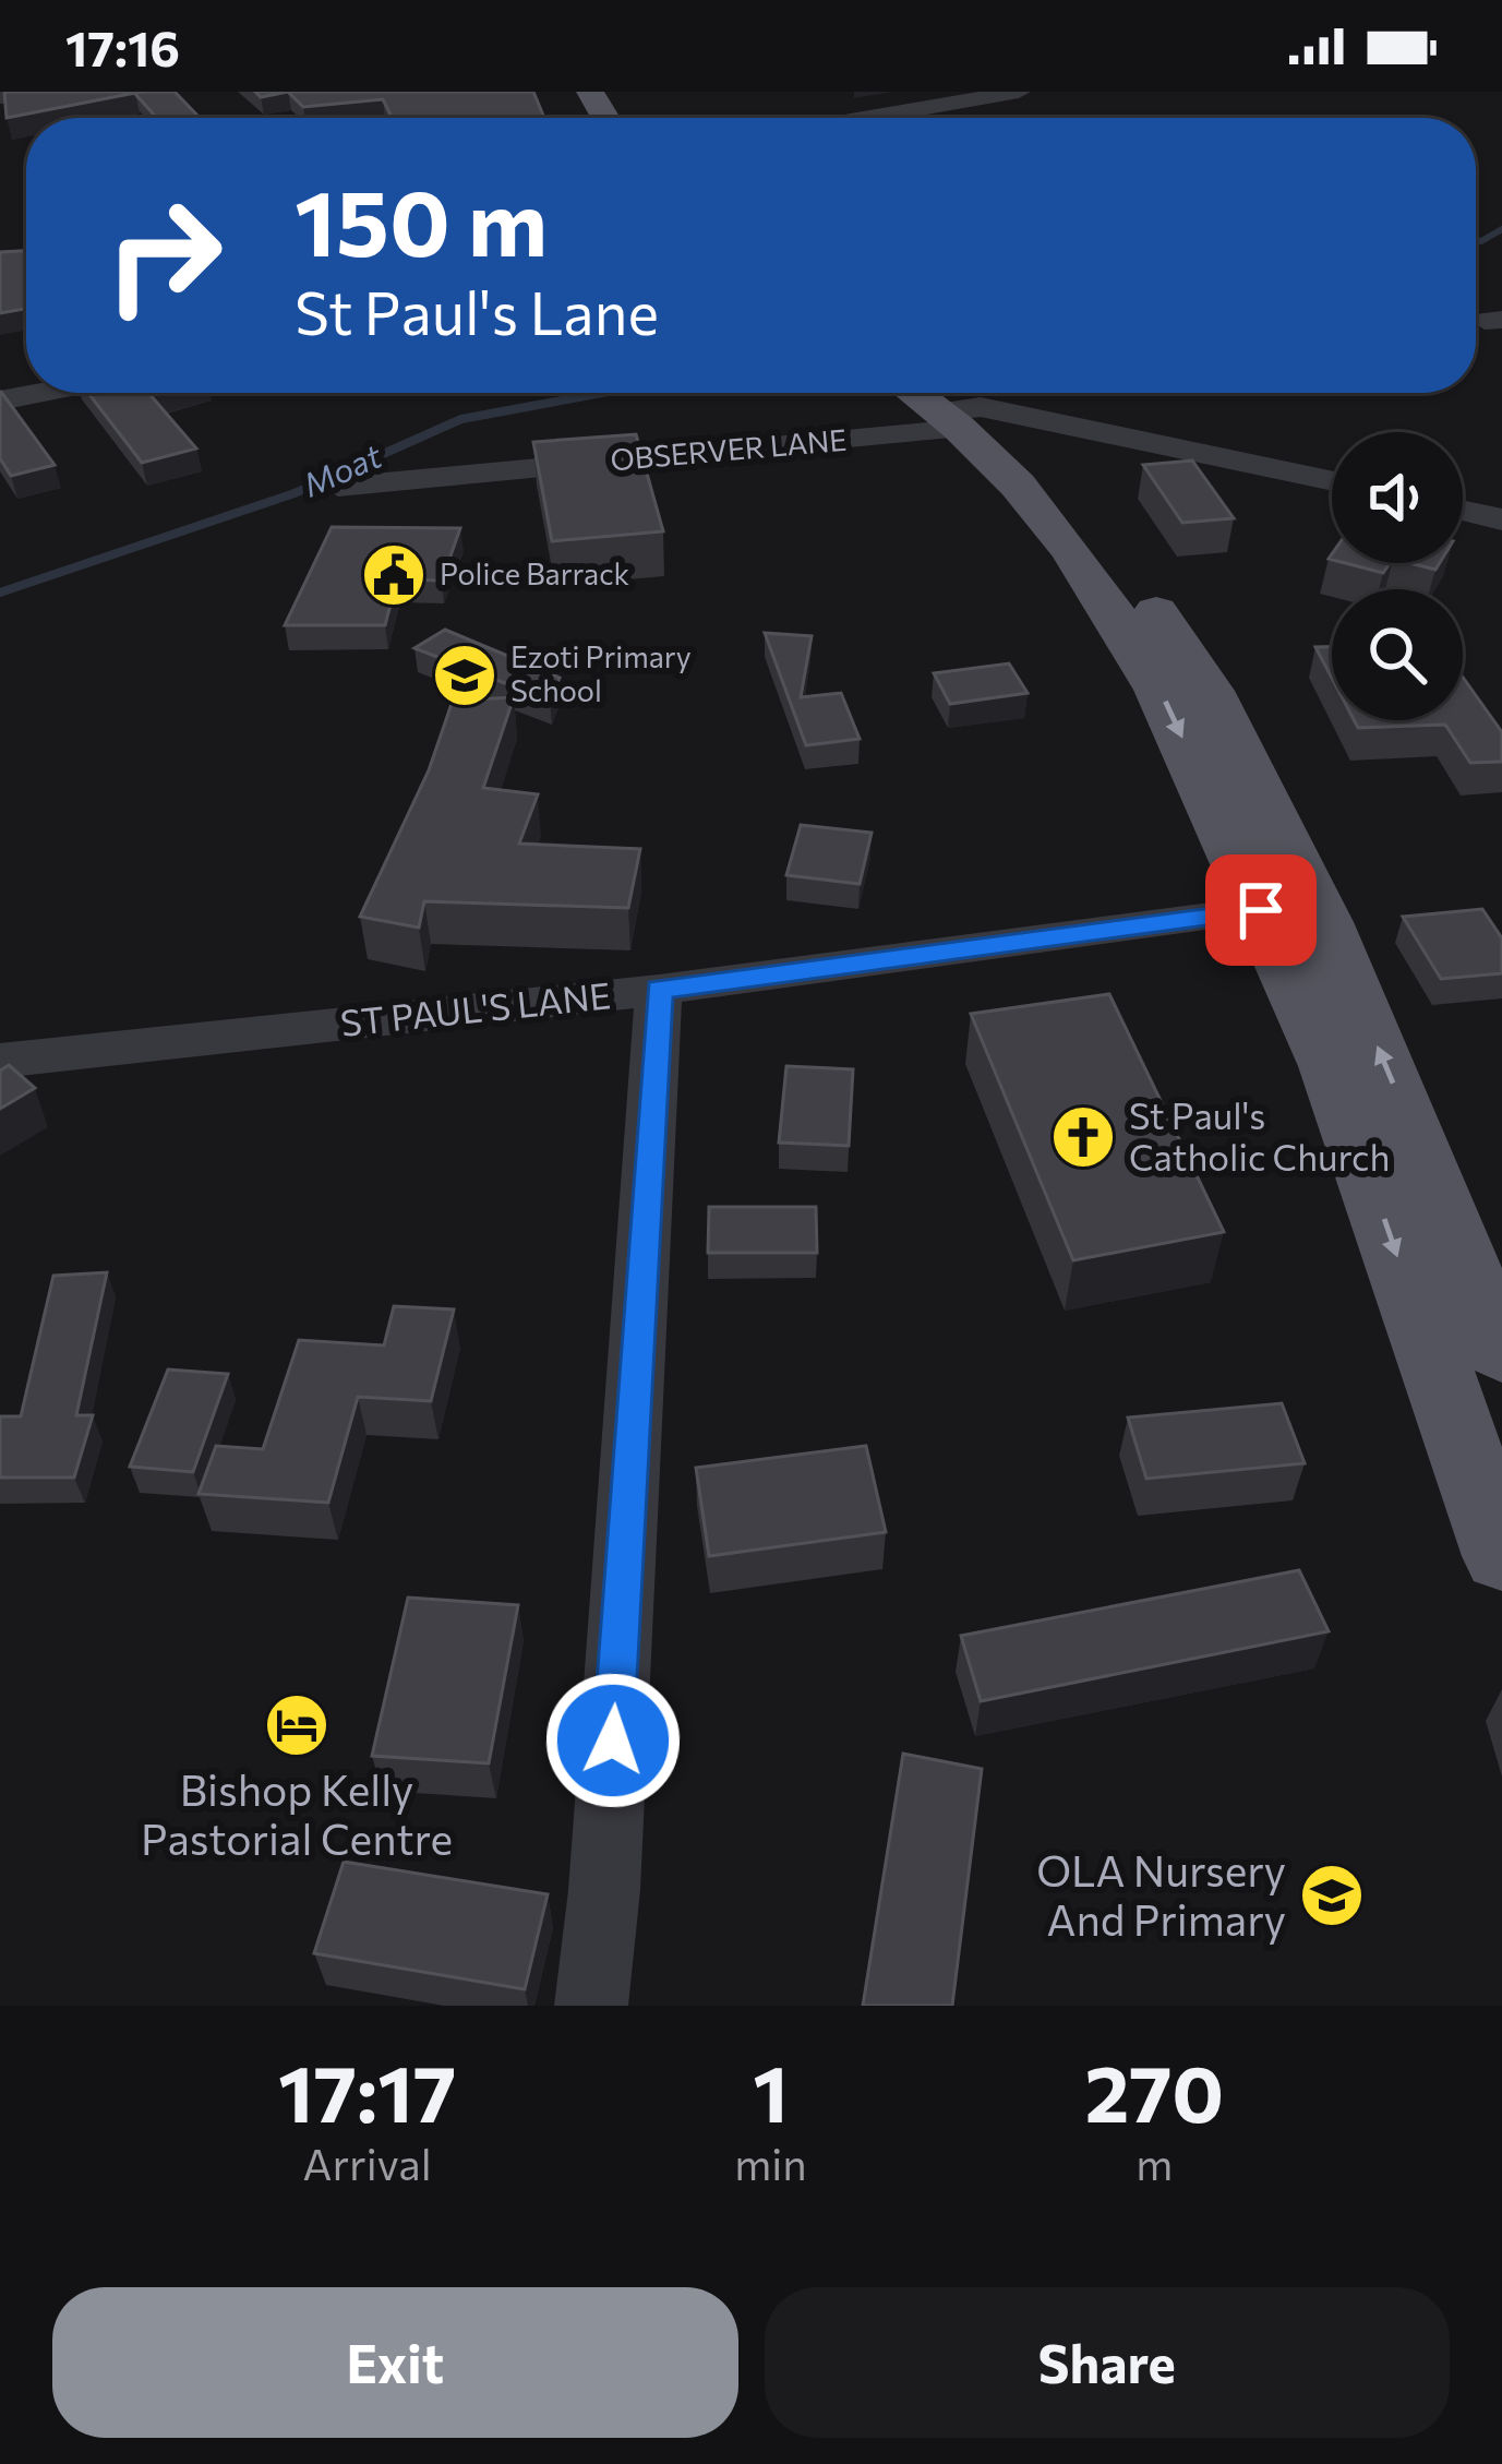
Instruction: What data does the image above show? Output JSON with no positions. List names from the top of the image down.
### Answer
{
  "streets": {
    "street": ["OBSERVER LANE", "ST PAUL'S LANE"]
  },
  "water": ["Moat"],
  "places": {
    "public building": ["Police Barrack"],
    "school or university": ["Ezoti Primary School", "OLA Nursery And Primary"],
    "church": ["St Paul's Catholic Church"],
    "hotel": ["Bishop Kelly Pastorial Centre"]
  },
  "page": {
    "status": "17:16",
    "turn": ["150 m", "St Paul's Lane"],
    "eta": [
      "17:17",
      "Arrival",
      "1",
      "min",
      "270",
      "m"
    ],
    "buttons": ["Exit", "Share"]
  }
}
